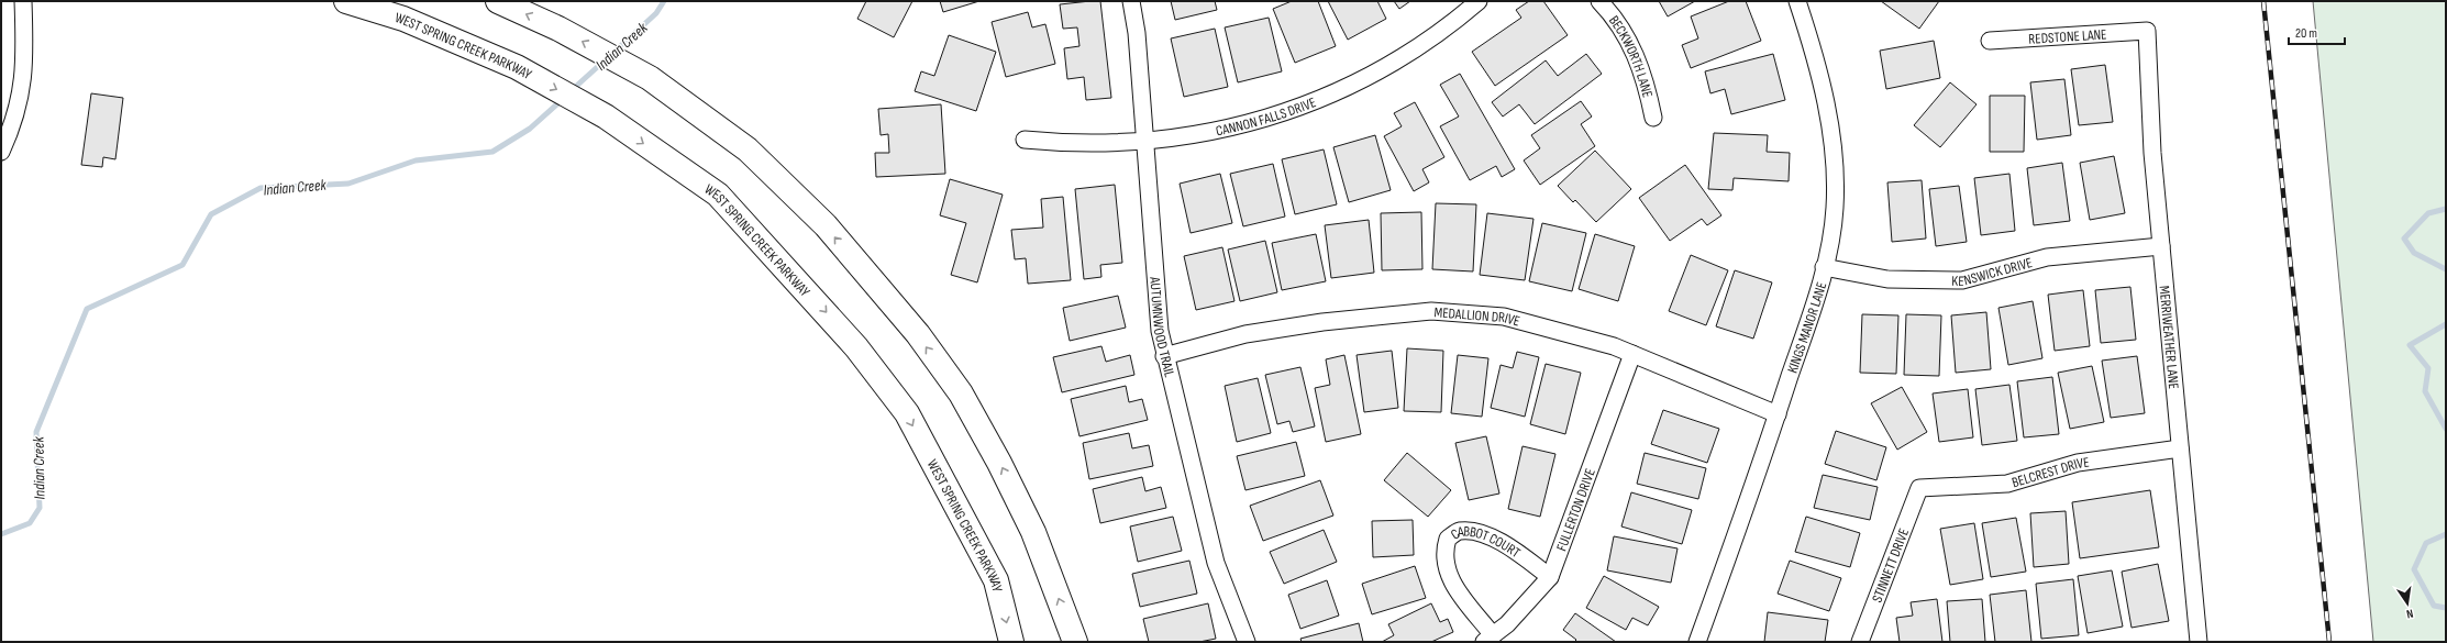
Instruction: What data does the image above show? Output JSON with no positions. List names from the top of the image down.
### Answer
{
  "streets": {
    "main road": ["WEST SPRING CREEK PARKWAY"],
    "street": [
      "REDSTONE LANE",
      "BECKWORTH LANE",
      "CANNON FALLS DRIVE",
      "KENSWICK DRIVE",
      "MEDALLION DRIVE",
      "AUTUMNWOOD TRAIL",
      "KINGS MANOR LANE",
      "MERRIWEATHER LANE",
      "BELCREST DRIVE",
      "FULLERTON DRIVE",
      "CABBOT COURT",
      "STINNETT DRIVE"
    ]
  },
  "crossings": [
    ["REDSTONE LANE", "MERRIWEATHER LANE"],
    ["CANNON FALLS DRIVE", "AUTUMNWOOD TRAIL"],
    ["KENSWICK DRIVE", "KINGS MANOR LANE"],
    ["KENSWICK DRIVE", "MERRIWEATHER LANE"],
    ["MEDALLION DRIVE", "AUTUMNWOOD TRAIL"],
    ["MEDALLION DRIVE", "KINGS MANOR LANE"],
    ["MEDALLION DRIVE", "FULLERTON DRIVE"],
    ["MERRIWEATHER LANE", "BELCREST DRIVE"],
    ["BELCREST DRIVE", "STINNETT DRIVE"],
    ["FULLERTON DRIVE", "CABBOT COURT"]
  ],
  "water": ["Indian Creek"],
  "scale_bar": "20 m",
  "north": "bottom"
}
